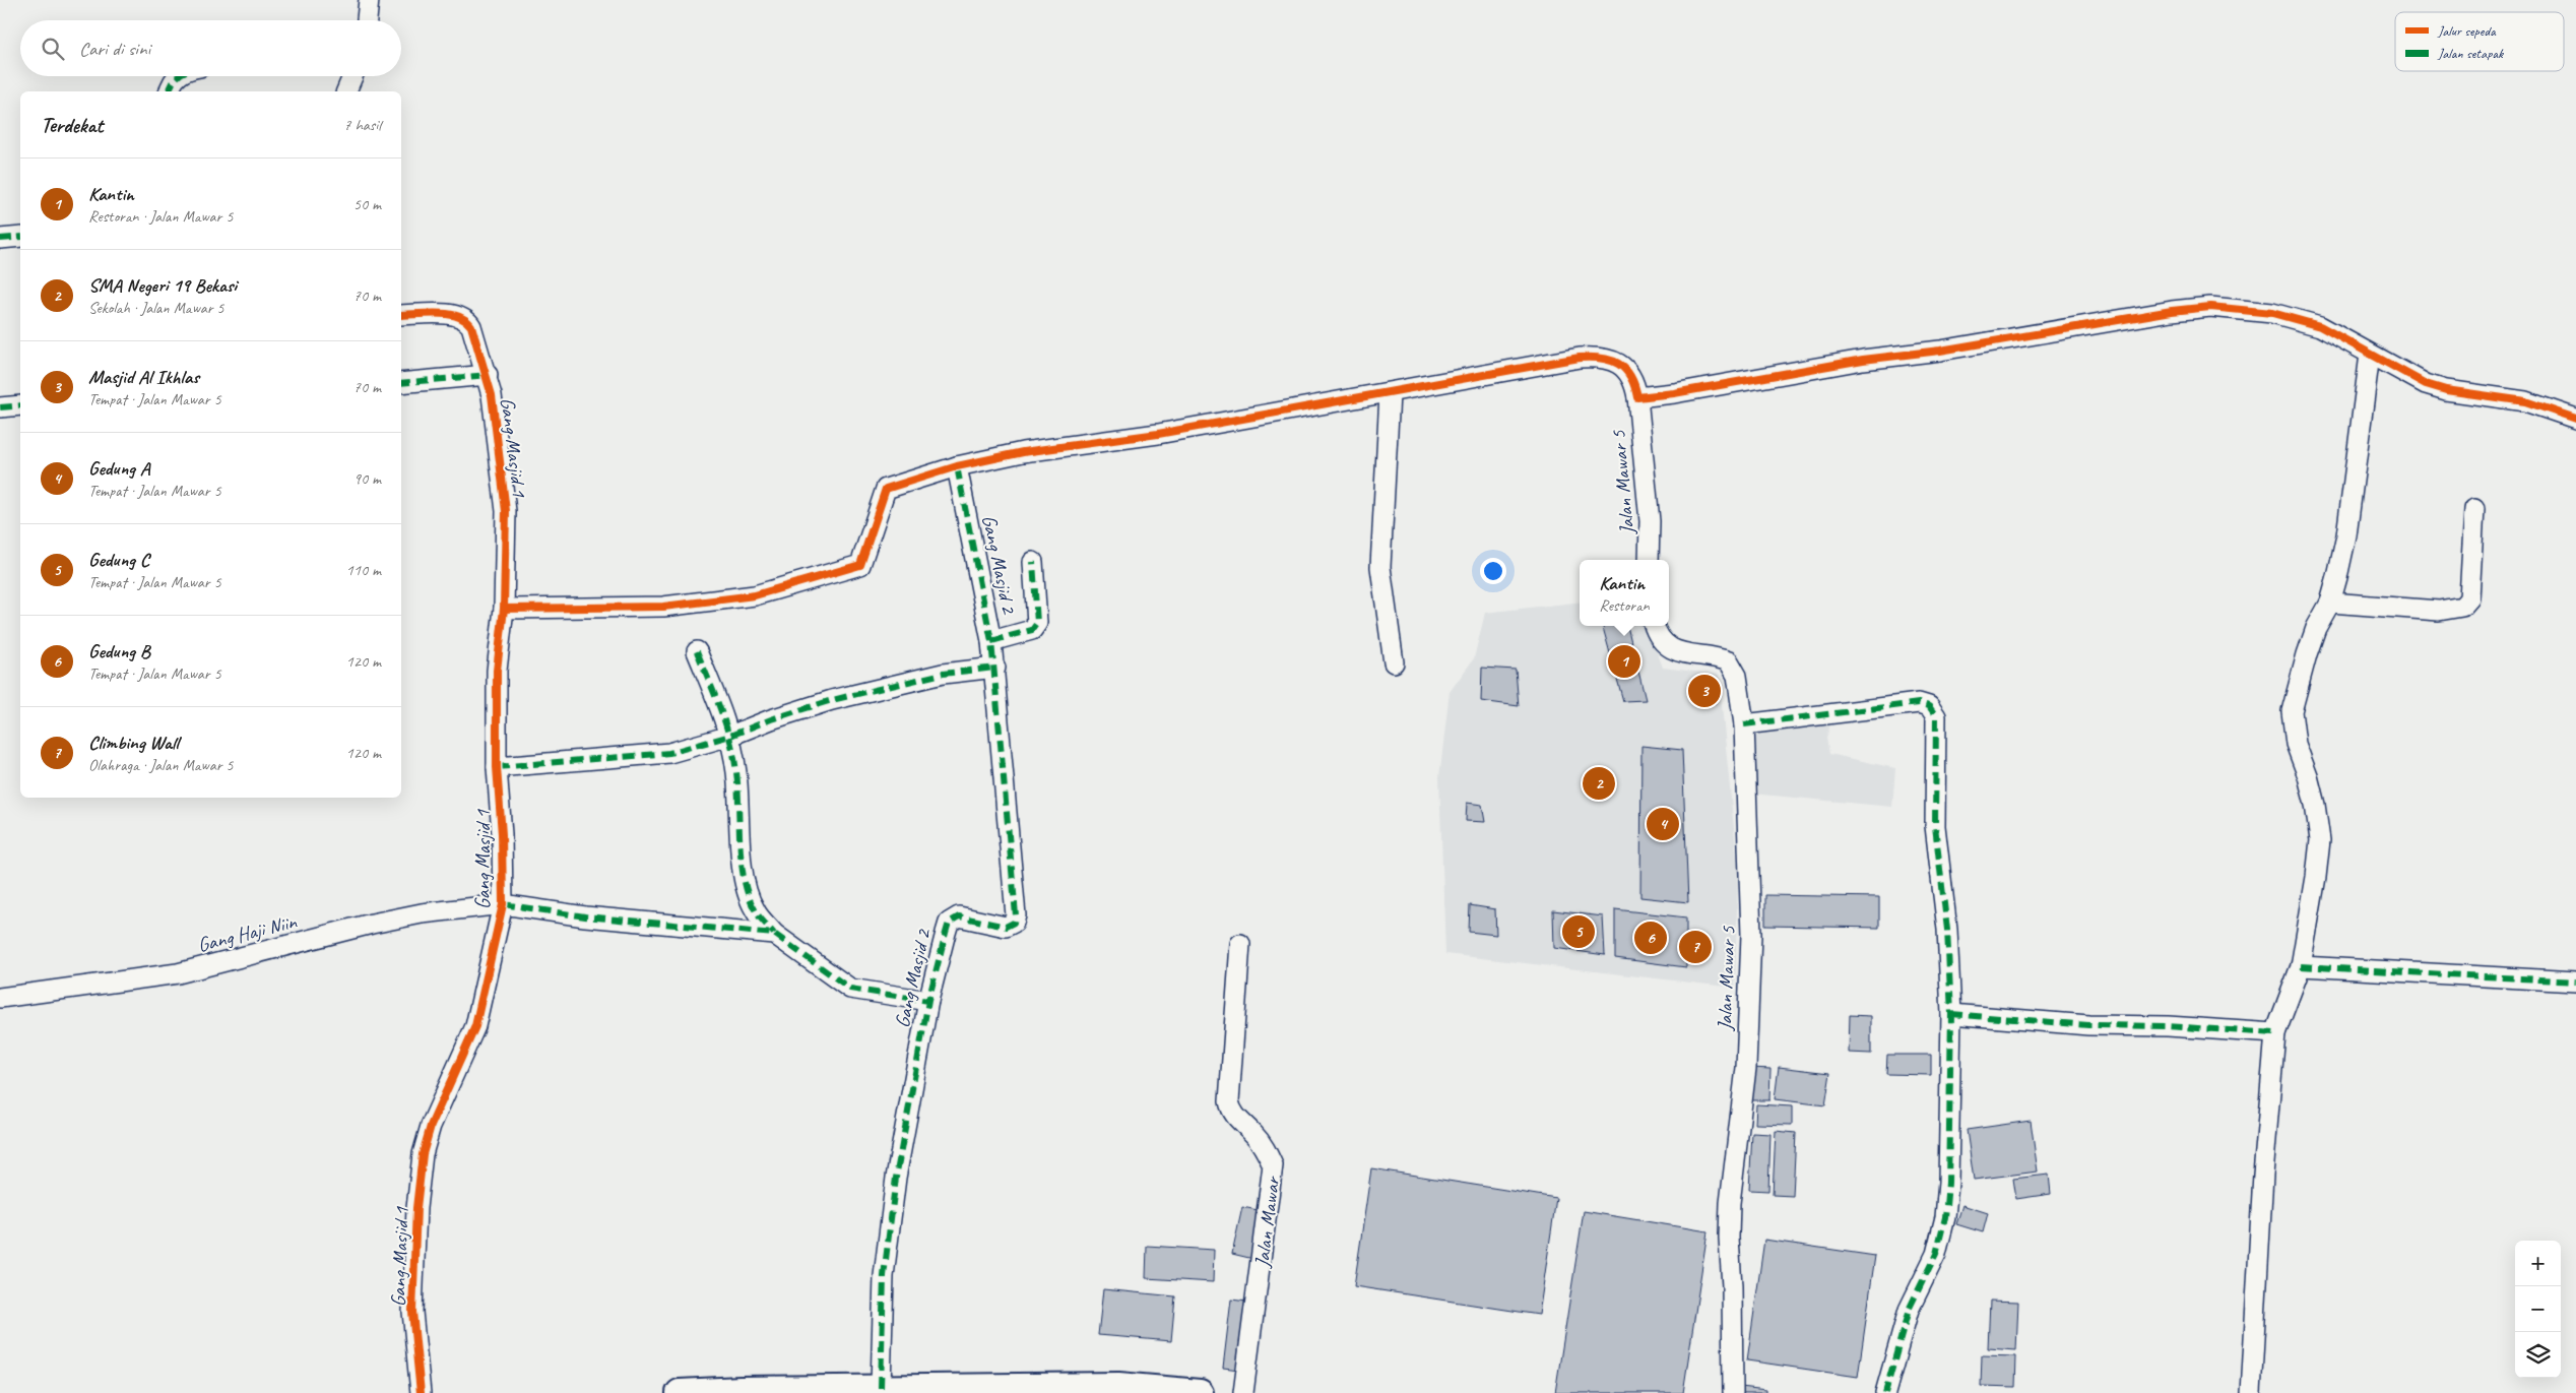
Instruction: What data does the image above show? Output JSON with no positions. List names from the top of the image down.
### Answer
{
  "streets": {
    "street": [
      "Gang Masjid 1",
      "Jalan Mawar 5",
      "Gang Masjid 2",
      "Gang Haji Niin",
      "Jalan Mawar"
    ]
  },
  "crossings": [
    ["Gang Masjid 1", "Jalan Mawar 5"],
    ["Gang Masjid 1", "Gang Haji Niin"],
    ["Jalan Mawar 5", "Gang Masjid 2"]
  ],
  "legend": ["Jalur sepeda", "Jalan setapak"],
  "page": {
    "search": "Cari di sini",
    "heading": ["Terdekat", "7 hasil"],
    "list": [
      {
        "mark": "1",
        "name": "Kantin",
        "note": "Restoran · Jalan Mawar 5",
        "value": "50 m"
      },
      {
        "mark": "2",
        "name": "SMA Negeri 19 Bekasi",
        "note": "Sekolah · Jalan Mawar 5",
        "value": "70 m"
      },
      {
        "mark": "3",
        "name": "Masjid Al Ikhlas",
        "note": "Tempat · Jalan Mawar 5",
        "value": "70 m"
      },
      {
        "mark": "4",
        "name": "Gedung A",
        "note": "Tempat · Jalan Mawar 5",
        "value": "90 m"
      },
      {
        "mark": "5",
        "name": "Gedung C",
        "note": "Tempat · Jalan Mawar 5",
        "value": "110 m"
      },
      {
        "mark": "6",
        "name": "Gedung B",
        "note": "Tempat · Jalan Mawar 5",
        "value": "120 m"
      },
      {
        "mark": "7",
        "name": "Climbing Wall",
        "note": "Olahraga · Jalan Mawar 5",
        "value": "120 m"
      }
    ],
    "popup": ["Kantin", "Restoran"],
    "pins": [
      "1",
      "3",
      "2",
      "4",
      "5",
      "6",
      "7"
    ],
    "map_buttons": ["+", "−"]
  }
}
